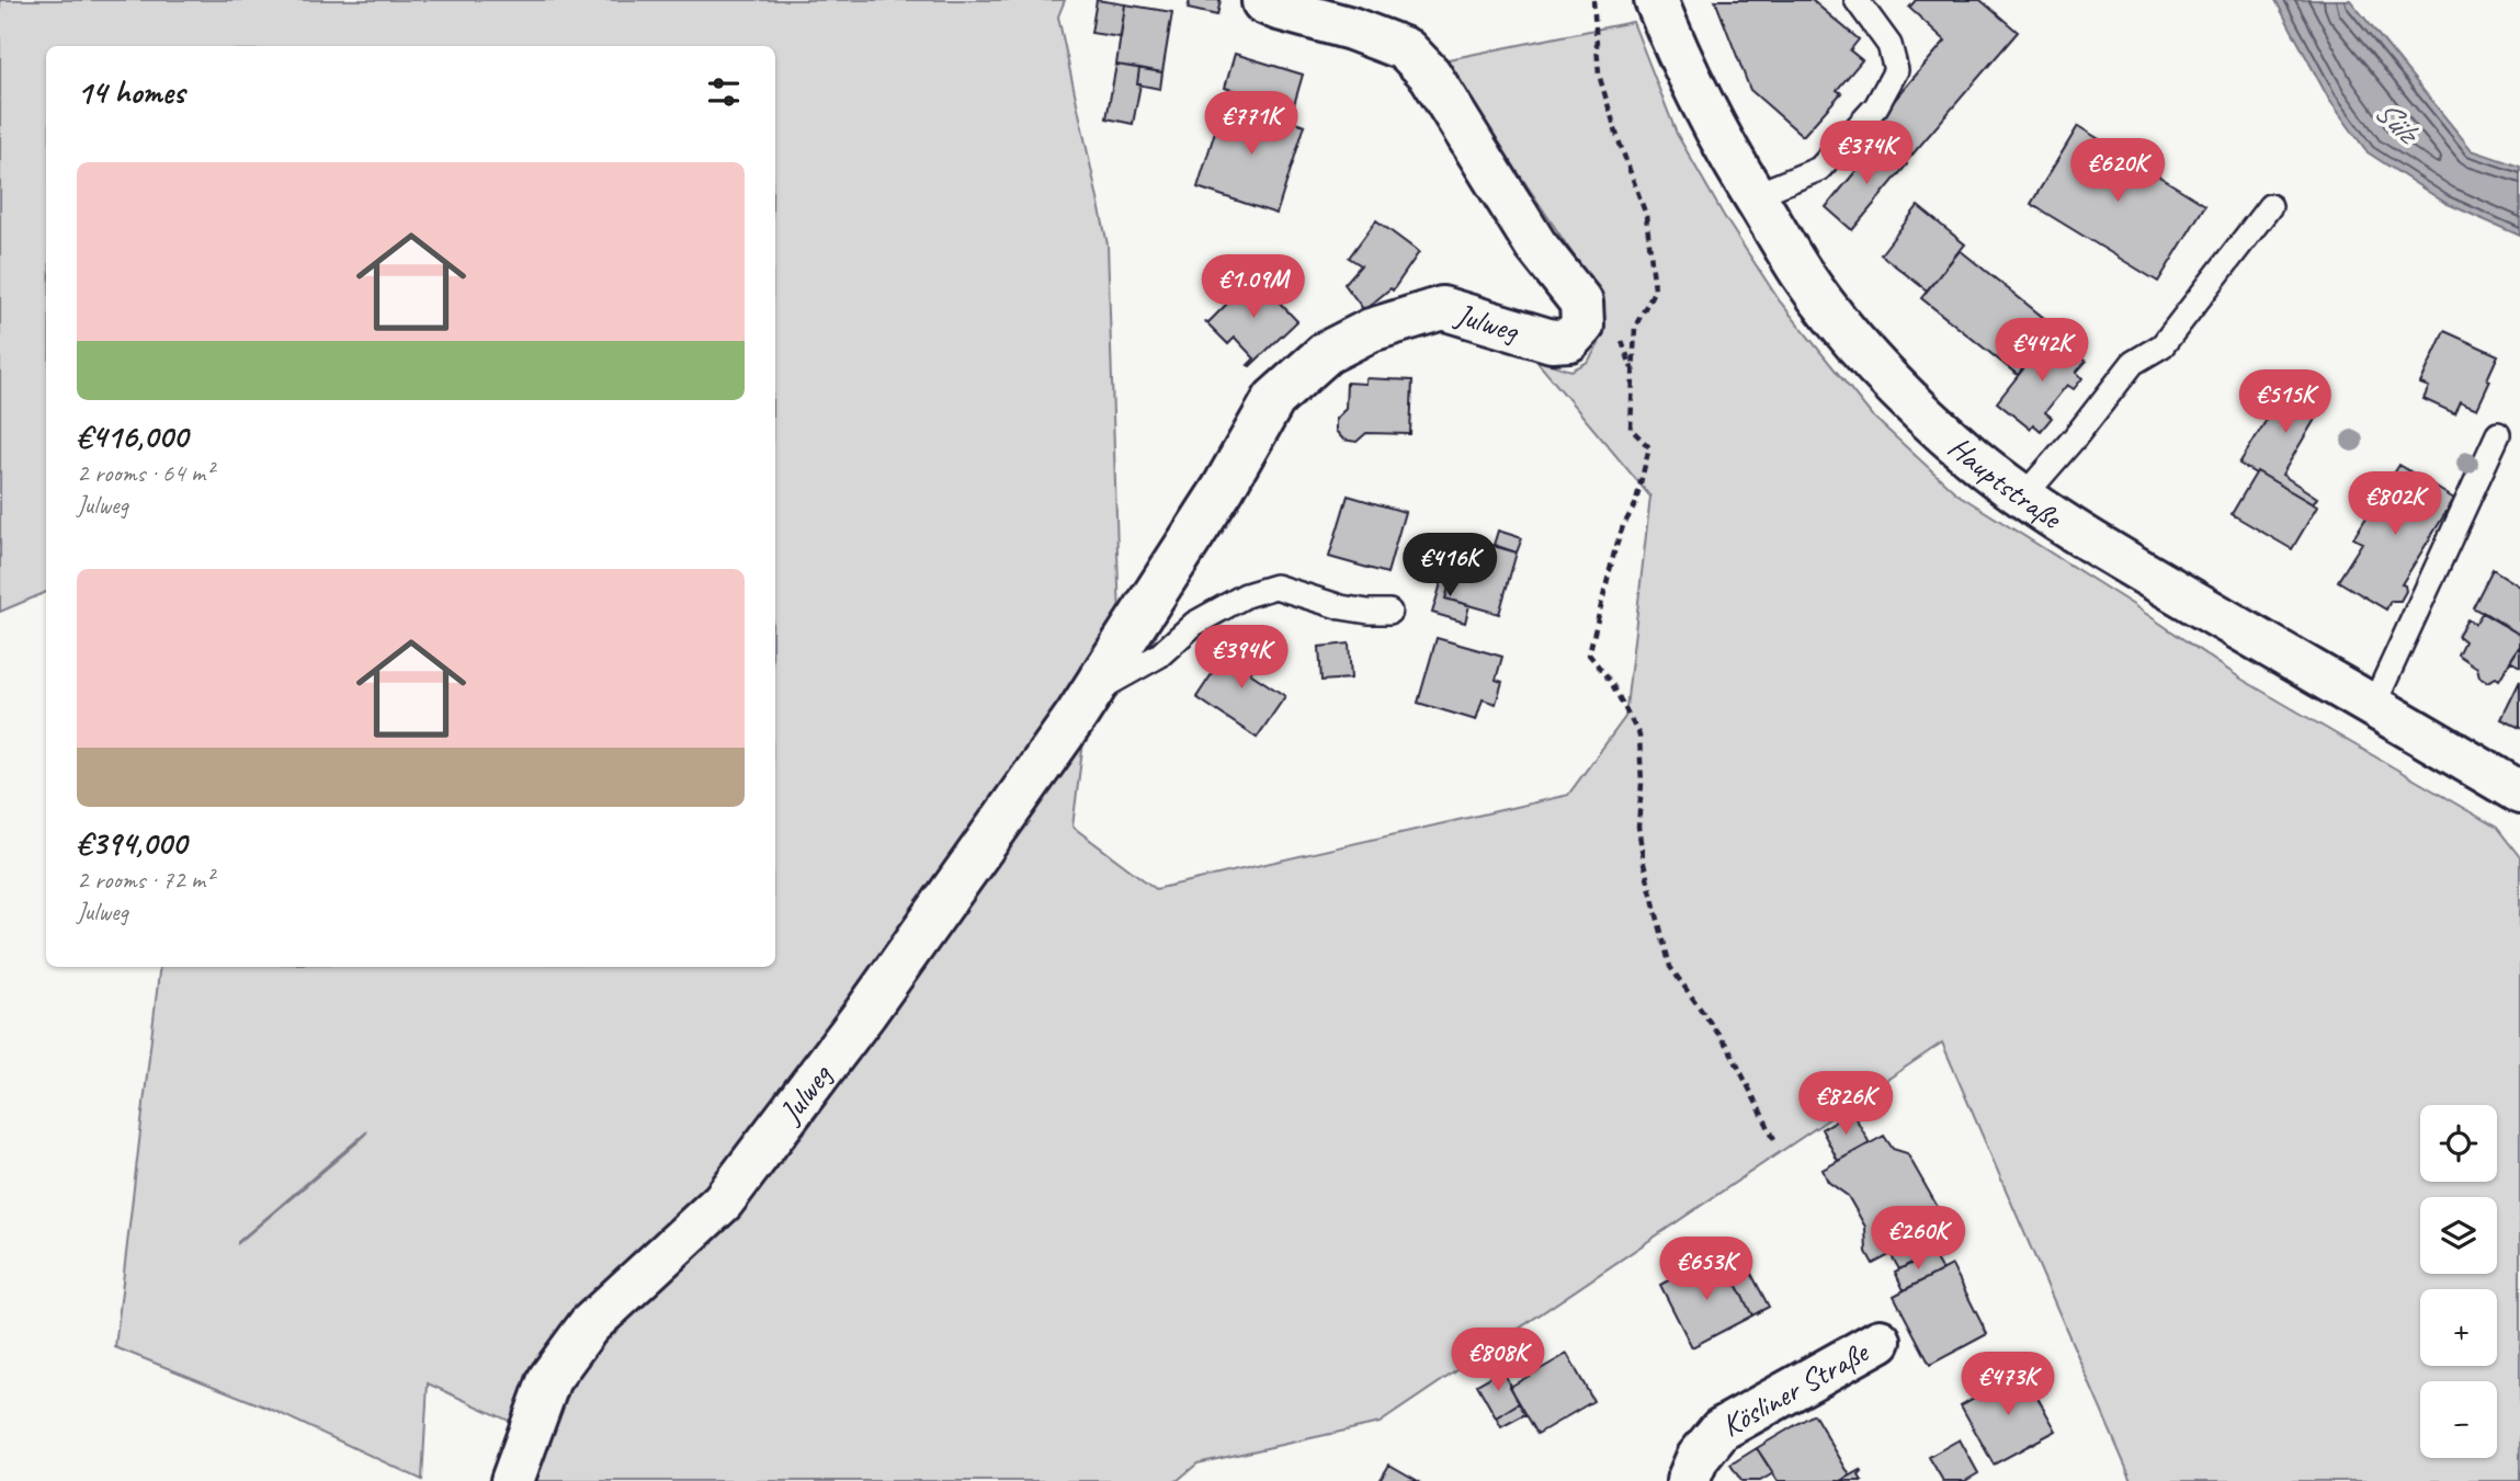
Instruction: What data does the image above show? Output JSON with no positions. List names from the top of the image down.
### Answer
{
  "streets": {
    "street": ["Julweg", "Hauptstraße", "Kösliner Straße"]
  },
  "water": ["Sülz"],
  "page": {
    "heading": "14 homes",
    "price": [
      "€771K",
      "€374K",
      "€620K",
      "€1.09M",
      "€442K",
      "€515K",
      "€802K",
      "€416K",
      "€394K",
      "€826K",
      "€260K",
      "€653K",
      "€808K",
      "€473K"
    ],
    "list": [
      {
        "name": "€416,000",
        "note": "2 rooms · 64 m² · Julweg"
      },
      {
        "name": "€394,000",
        "note": "2 rooms · 72 m² · Julweg"
      }
    ],
    "map_buttons": ["+", "−"]
  }
}
